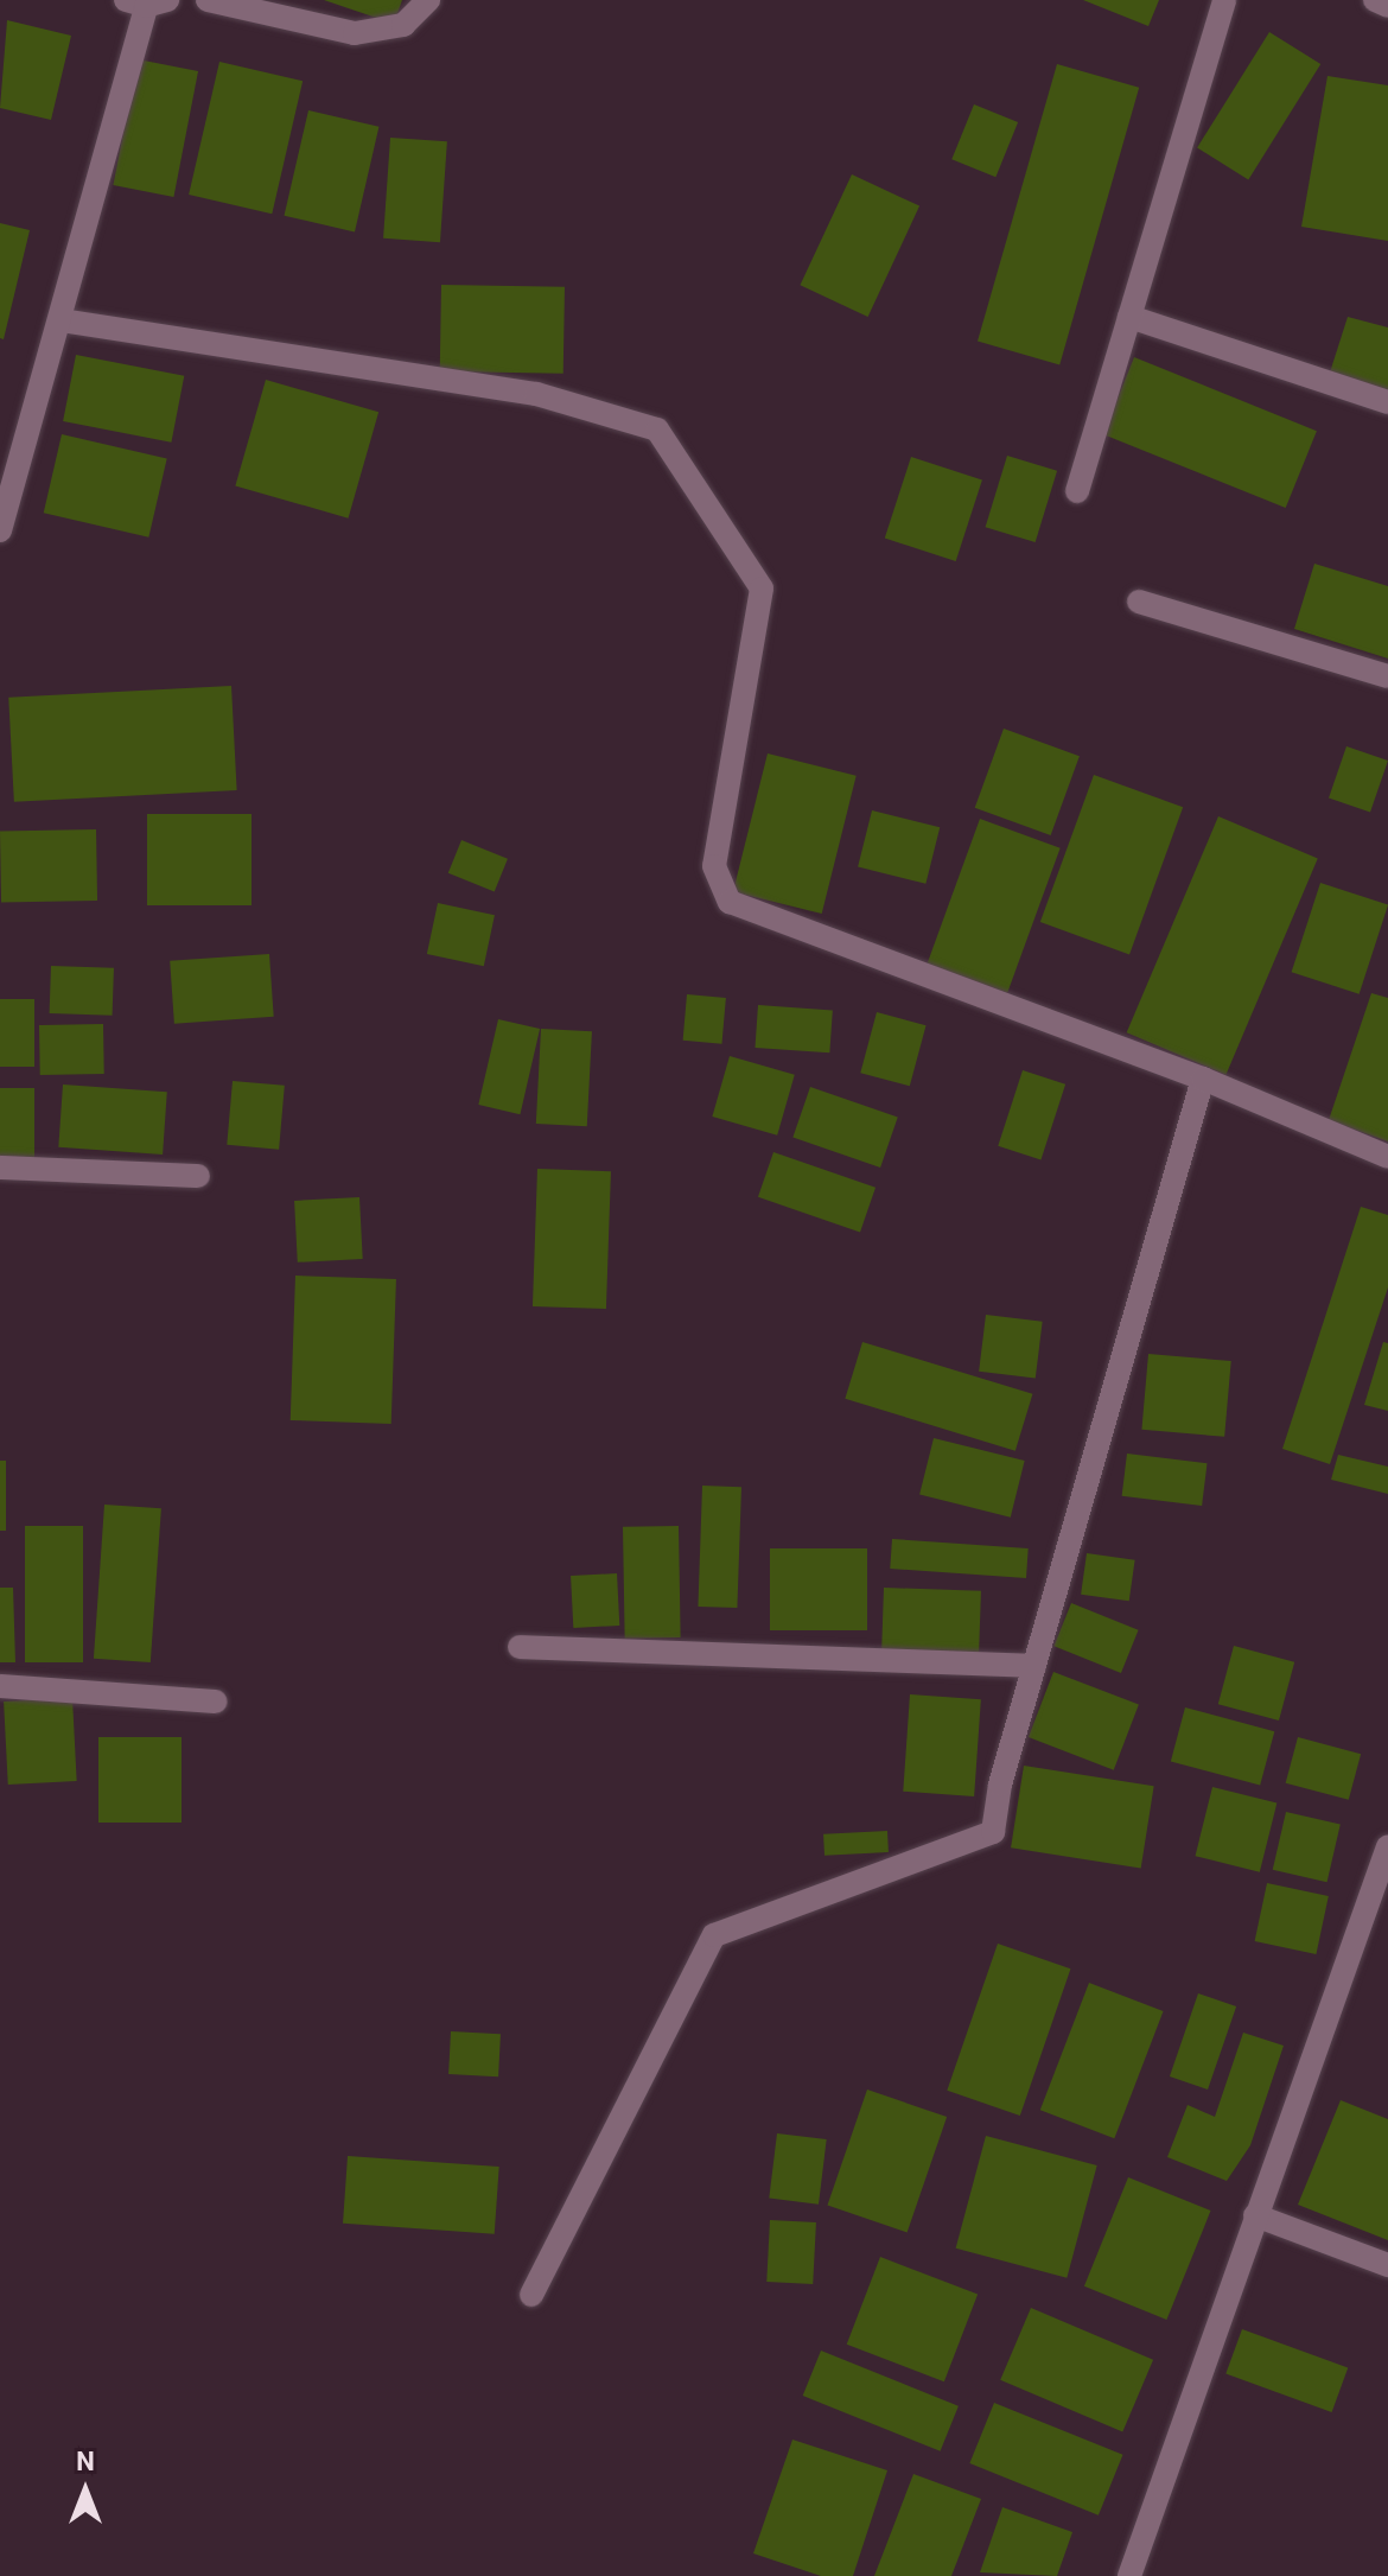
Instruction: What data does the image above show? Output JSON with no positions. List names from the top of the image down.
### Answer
{
  "north": "top"
}
